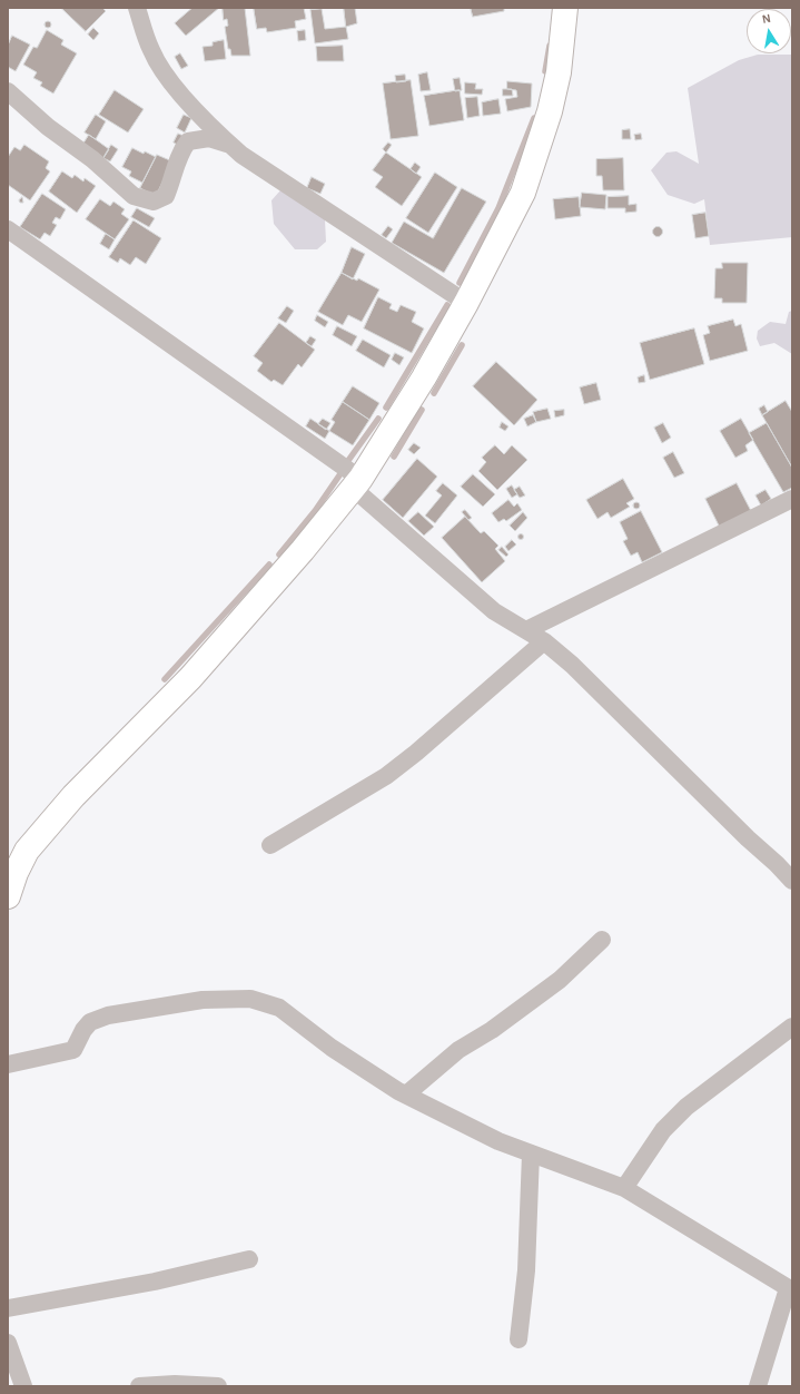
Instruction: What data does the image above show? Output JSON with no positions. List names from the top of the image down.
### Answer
{
  "north": "top"
}
